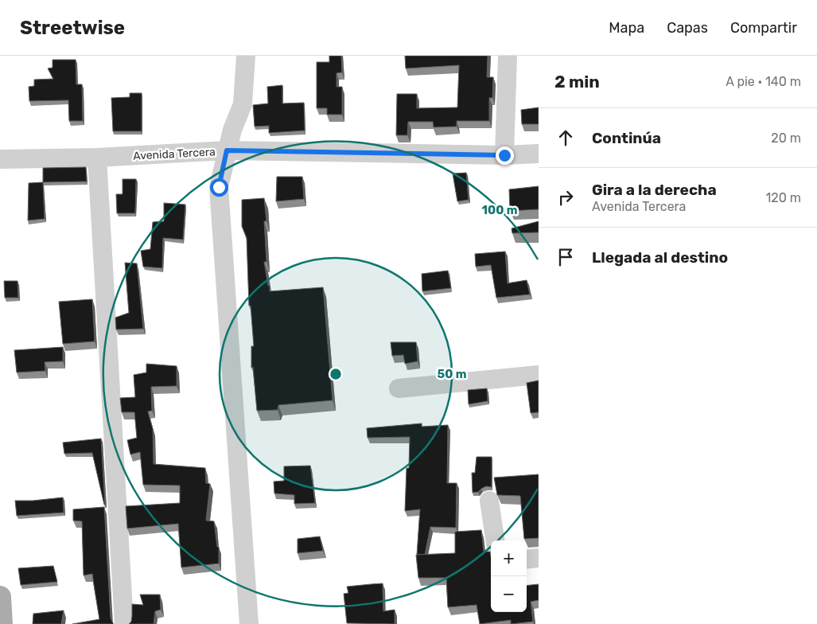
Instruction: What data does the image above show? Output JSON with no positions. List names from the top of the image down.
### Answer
{
  "streets": {
    "street": ["Avenida Tercera"]
  },
  "page": {
    "header": "Streetwise",
    "nav": ["Mapa", "Capas", "Compartir"],
    "heading": ["2 min", "A pie · 140 m"],
    "list": [
      ["Continúa", "20 m"],
      ["Gira a la derecha", "Avenida Tercera", "120 m"],
      "Llegada al destino"
    ],
    "map_buttons": ["+", "−"]
  },
  "rings": ["100 m", "50 m"]
}
